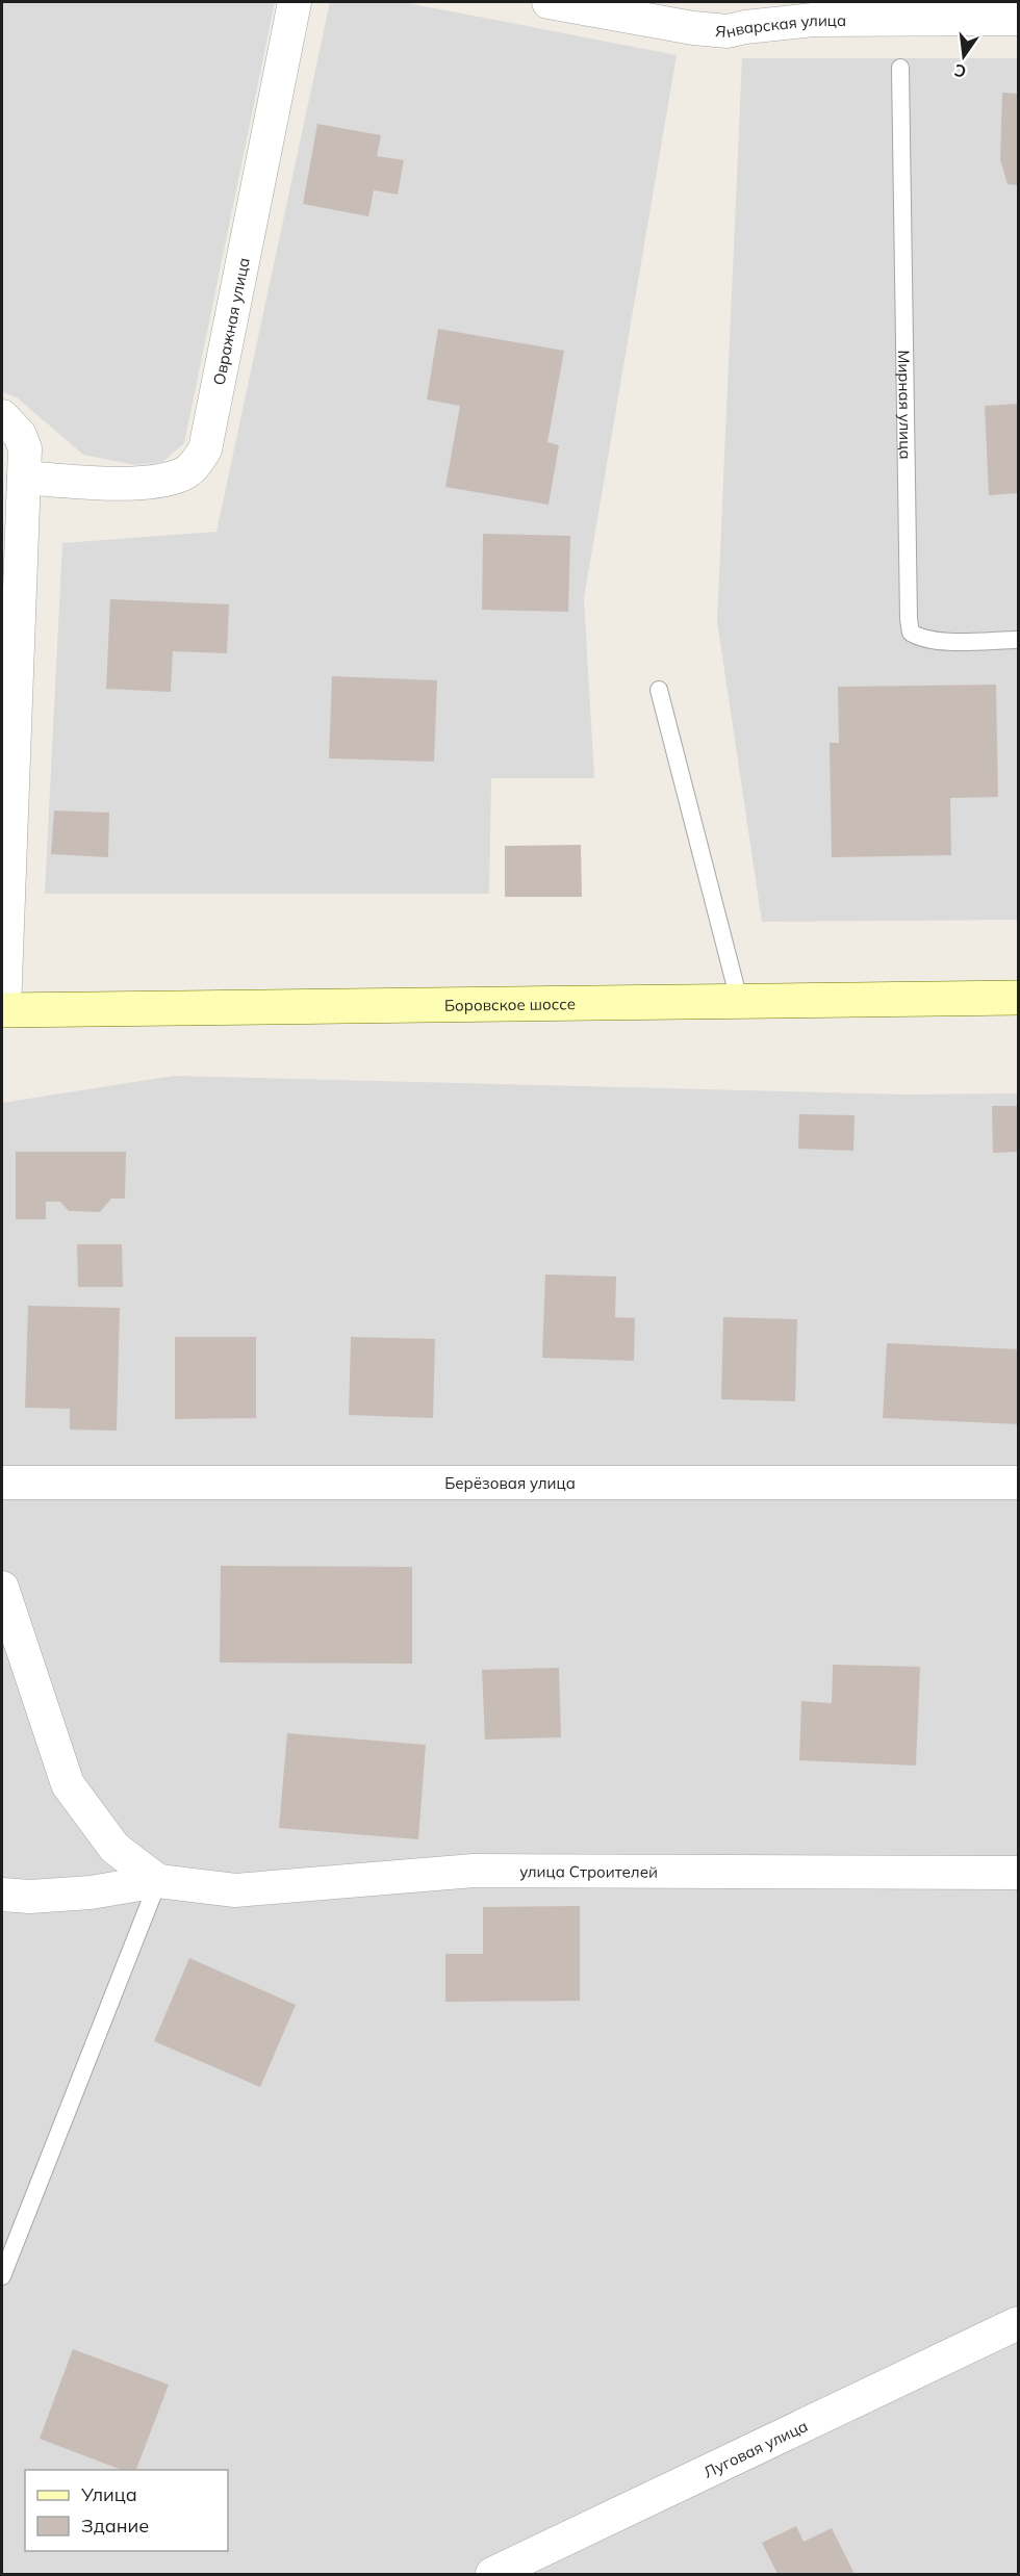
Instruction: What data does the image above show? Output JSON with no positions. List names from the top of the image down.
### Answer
{
  "streets": {
    "main road": ["Боровское шоссе"],
    "street": [
      "Январская улица",
      "Овражная улица",
      "Берёзовая улица",
      "улица Строителей",
      "Луговая улица"
    ],
    "lane": ["Мирная улица"]
  },
  "legend": ["Улица", "Здание"],
  "north": "bottom"
}
